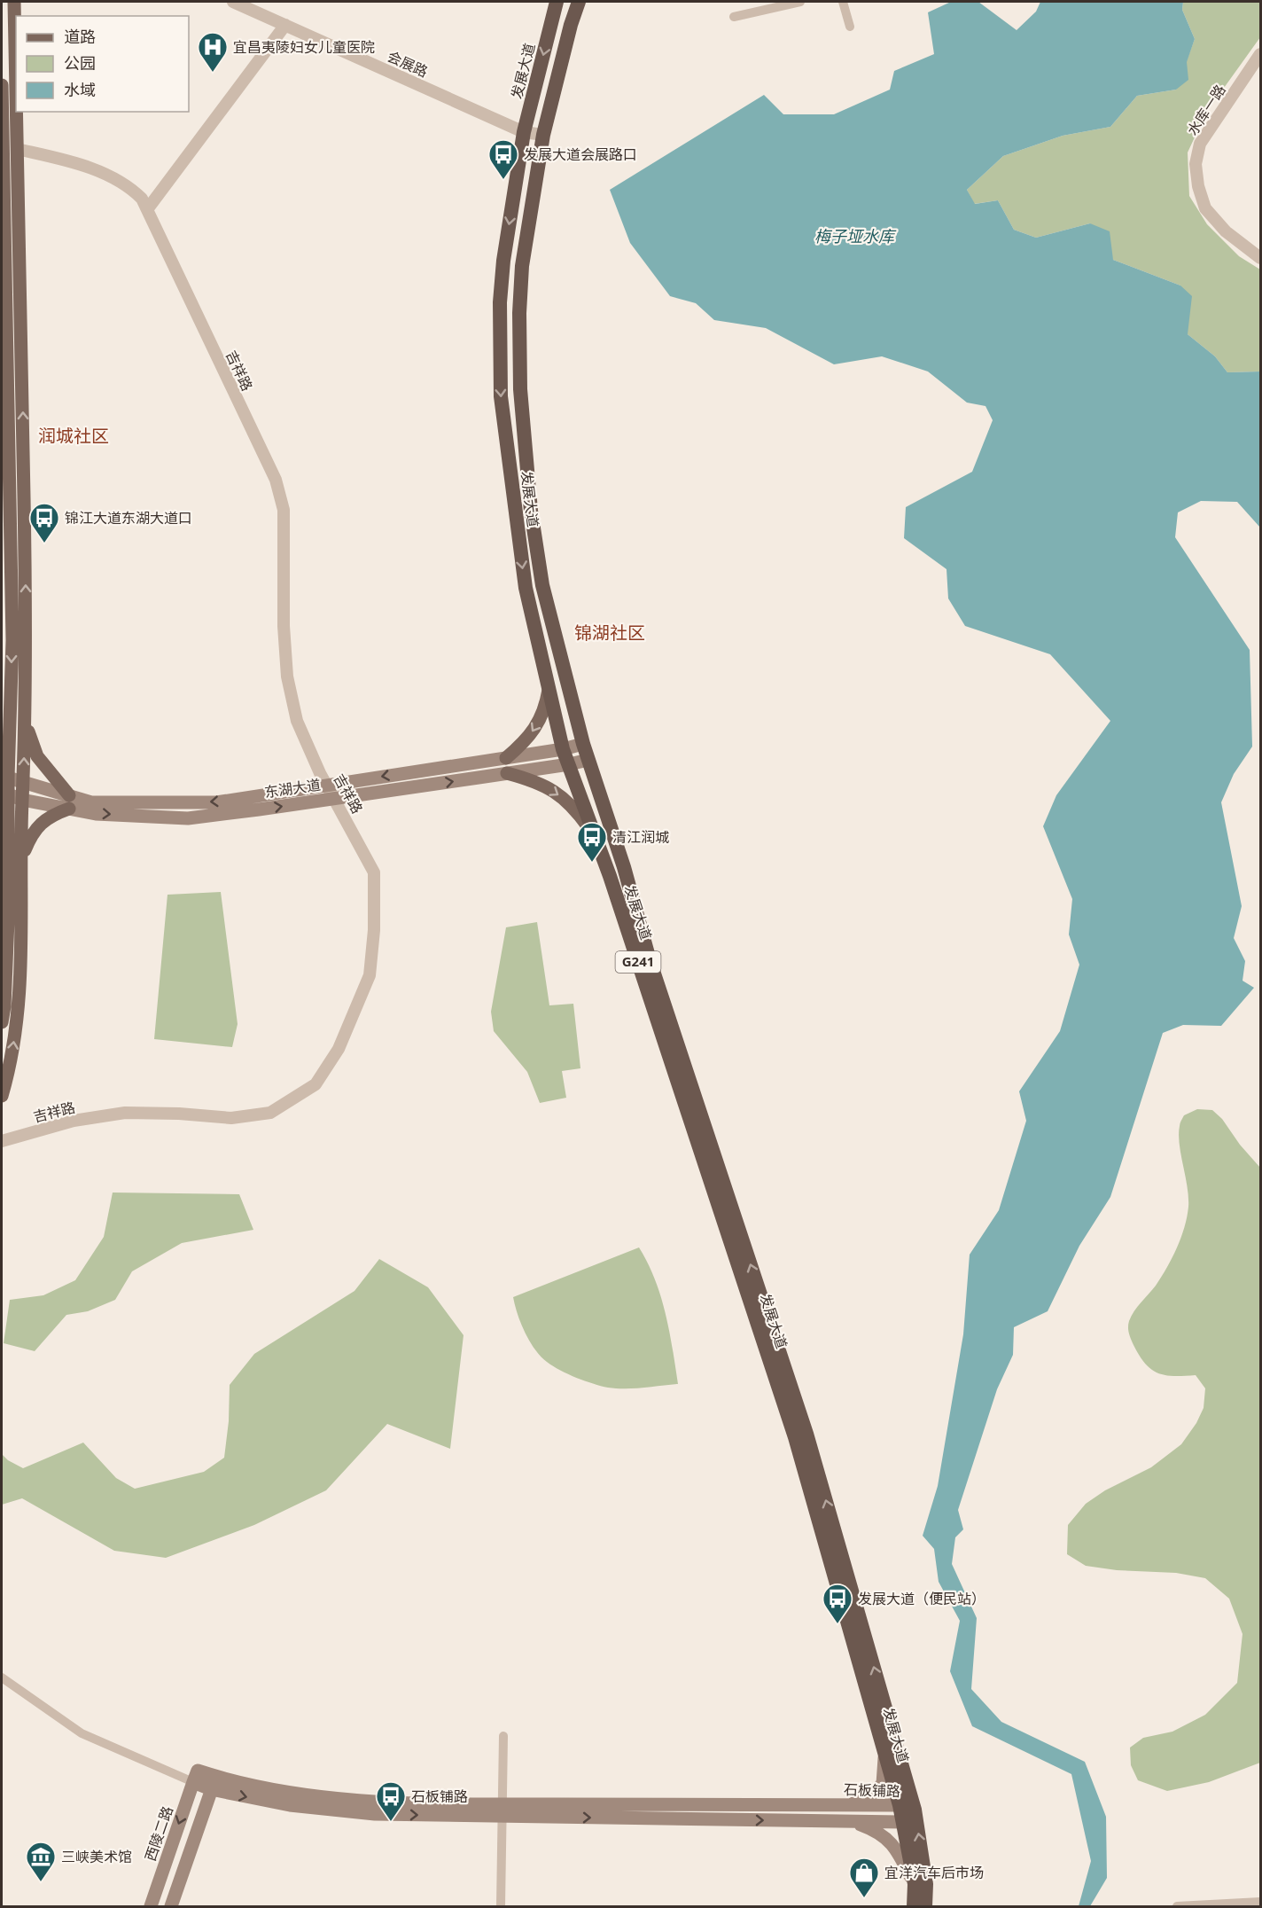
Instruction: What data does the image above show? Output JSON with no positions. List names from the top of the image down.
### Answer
{
  "streets": {
    "highway": ["发展大道", "G241"],
    "main road": ["东湖大道", "石板铺路", "西陵二路"],
    "street": ["会展路", "水库一路", "吉祥路"]
  },
  "crossings": [
    ["会展路", "发展大道"],
    ["发展大道", "东湖大道"],
    ["发展大道", "石板铺路"],
    ["吉祥路", "东湖大道"],
    ["石板铺路", "西陵二路"]
  ],
  "districts": ["润城社区", "锦湖社区"],
  "water": ["梅子垭水库"],
  "places": {
    "hospital": ["宜昌夷陵妇女儿童医院"],
    "bus stop": [
      "发展大道会展路口",
      "锦江大道东湖大道口",
      "清江润城",
      "发展大道（便民站）",
      "石板铺路"
    ],
    "museum": ["三峡美术馆"],
    "shop": ["宜洋汽车后市场"]
  },
  "legend": ["道路", "公园", "水域"]
}
